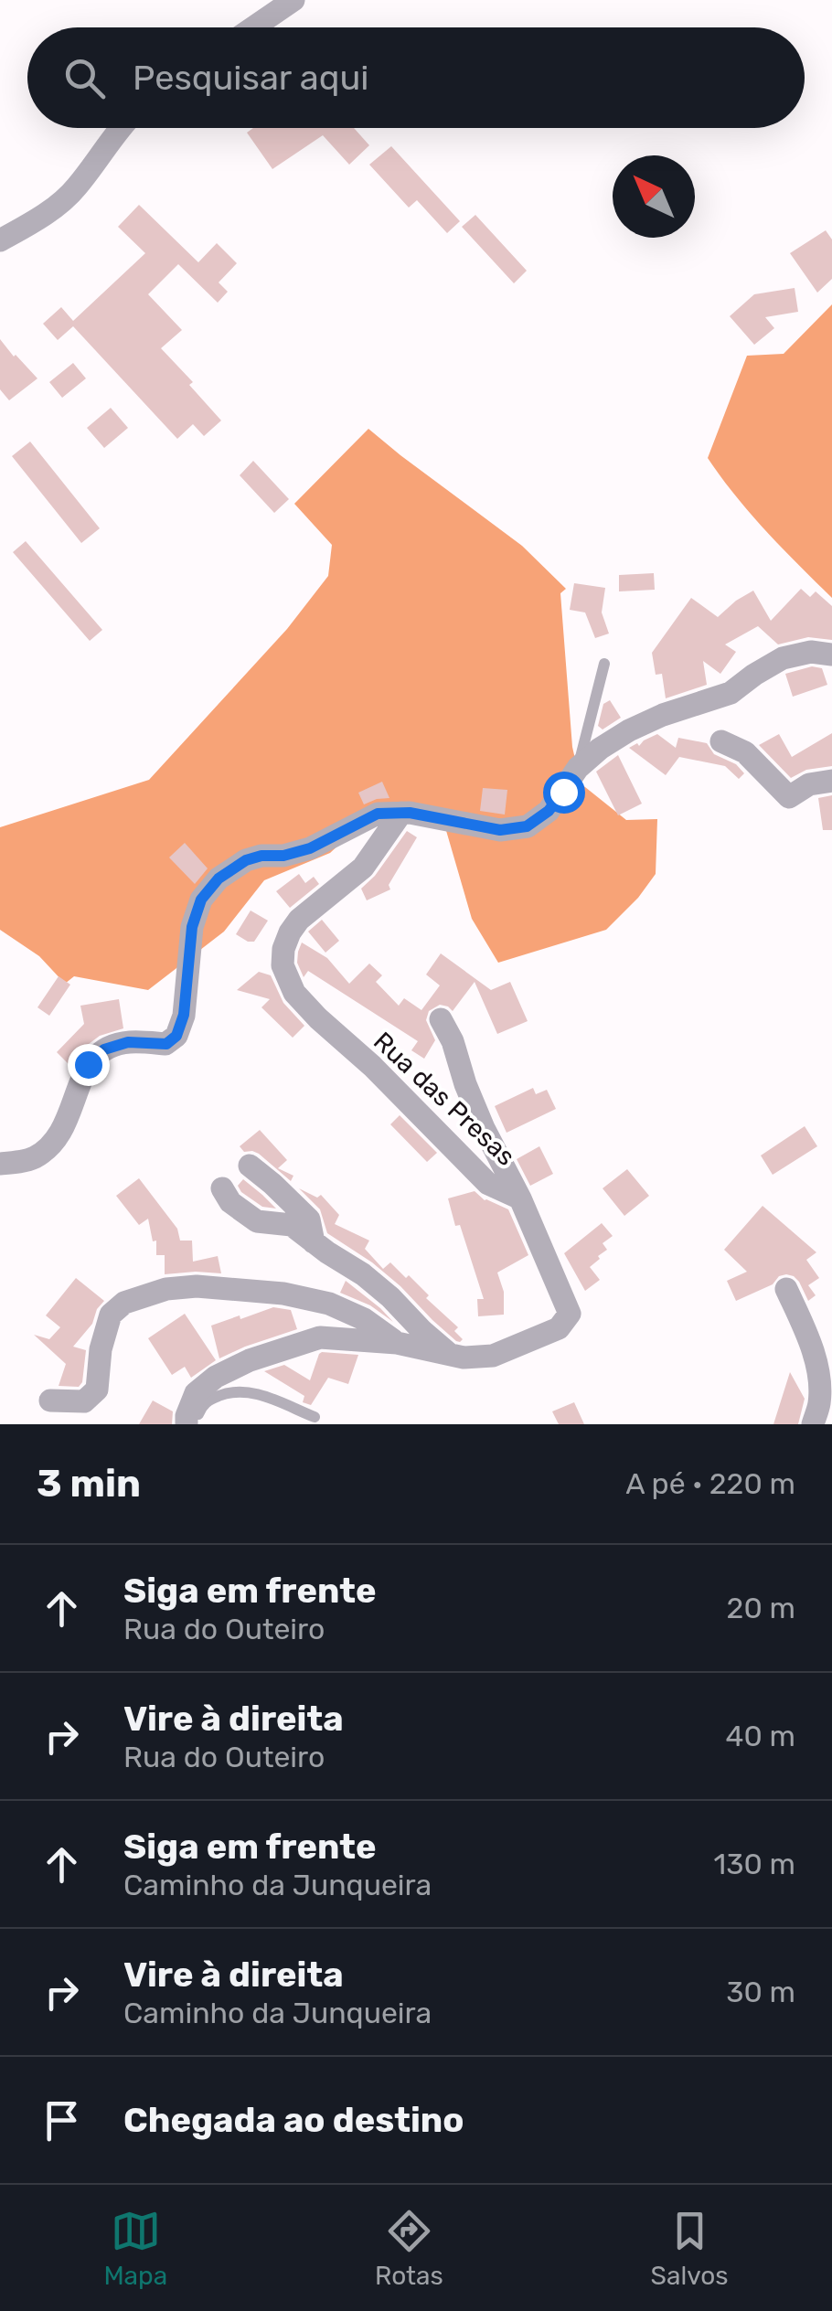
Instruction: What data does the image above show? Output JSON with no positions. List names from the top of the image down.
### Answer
{
  "streets": {
    "street": ["Rua das Presas"]
  },
  "north": "top left",
  "page": {
    "search": "Pesquisar aqui",
    "heading": ["3 min", "A pé · 220 m"],
    "list": [
      ["Siga em frente", "Rua do Outeiro", "20 m"],
      ["Vire à direita", "Rua do Outeiro", "40 m"],
      ["Siga em frente", "Caminho da Junqueira", "130 m"],
      ["Vire à direita", "Caminho da Junqueira", "30 m"],
      "Chegada ao destino"
    ],
    "nav": ["Mapa", "Rotas", "Salvos"]
  }
}
